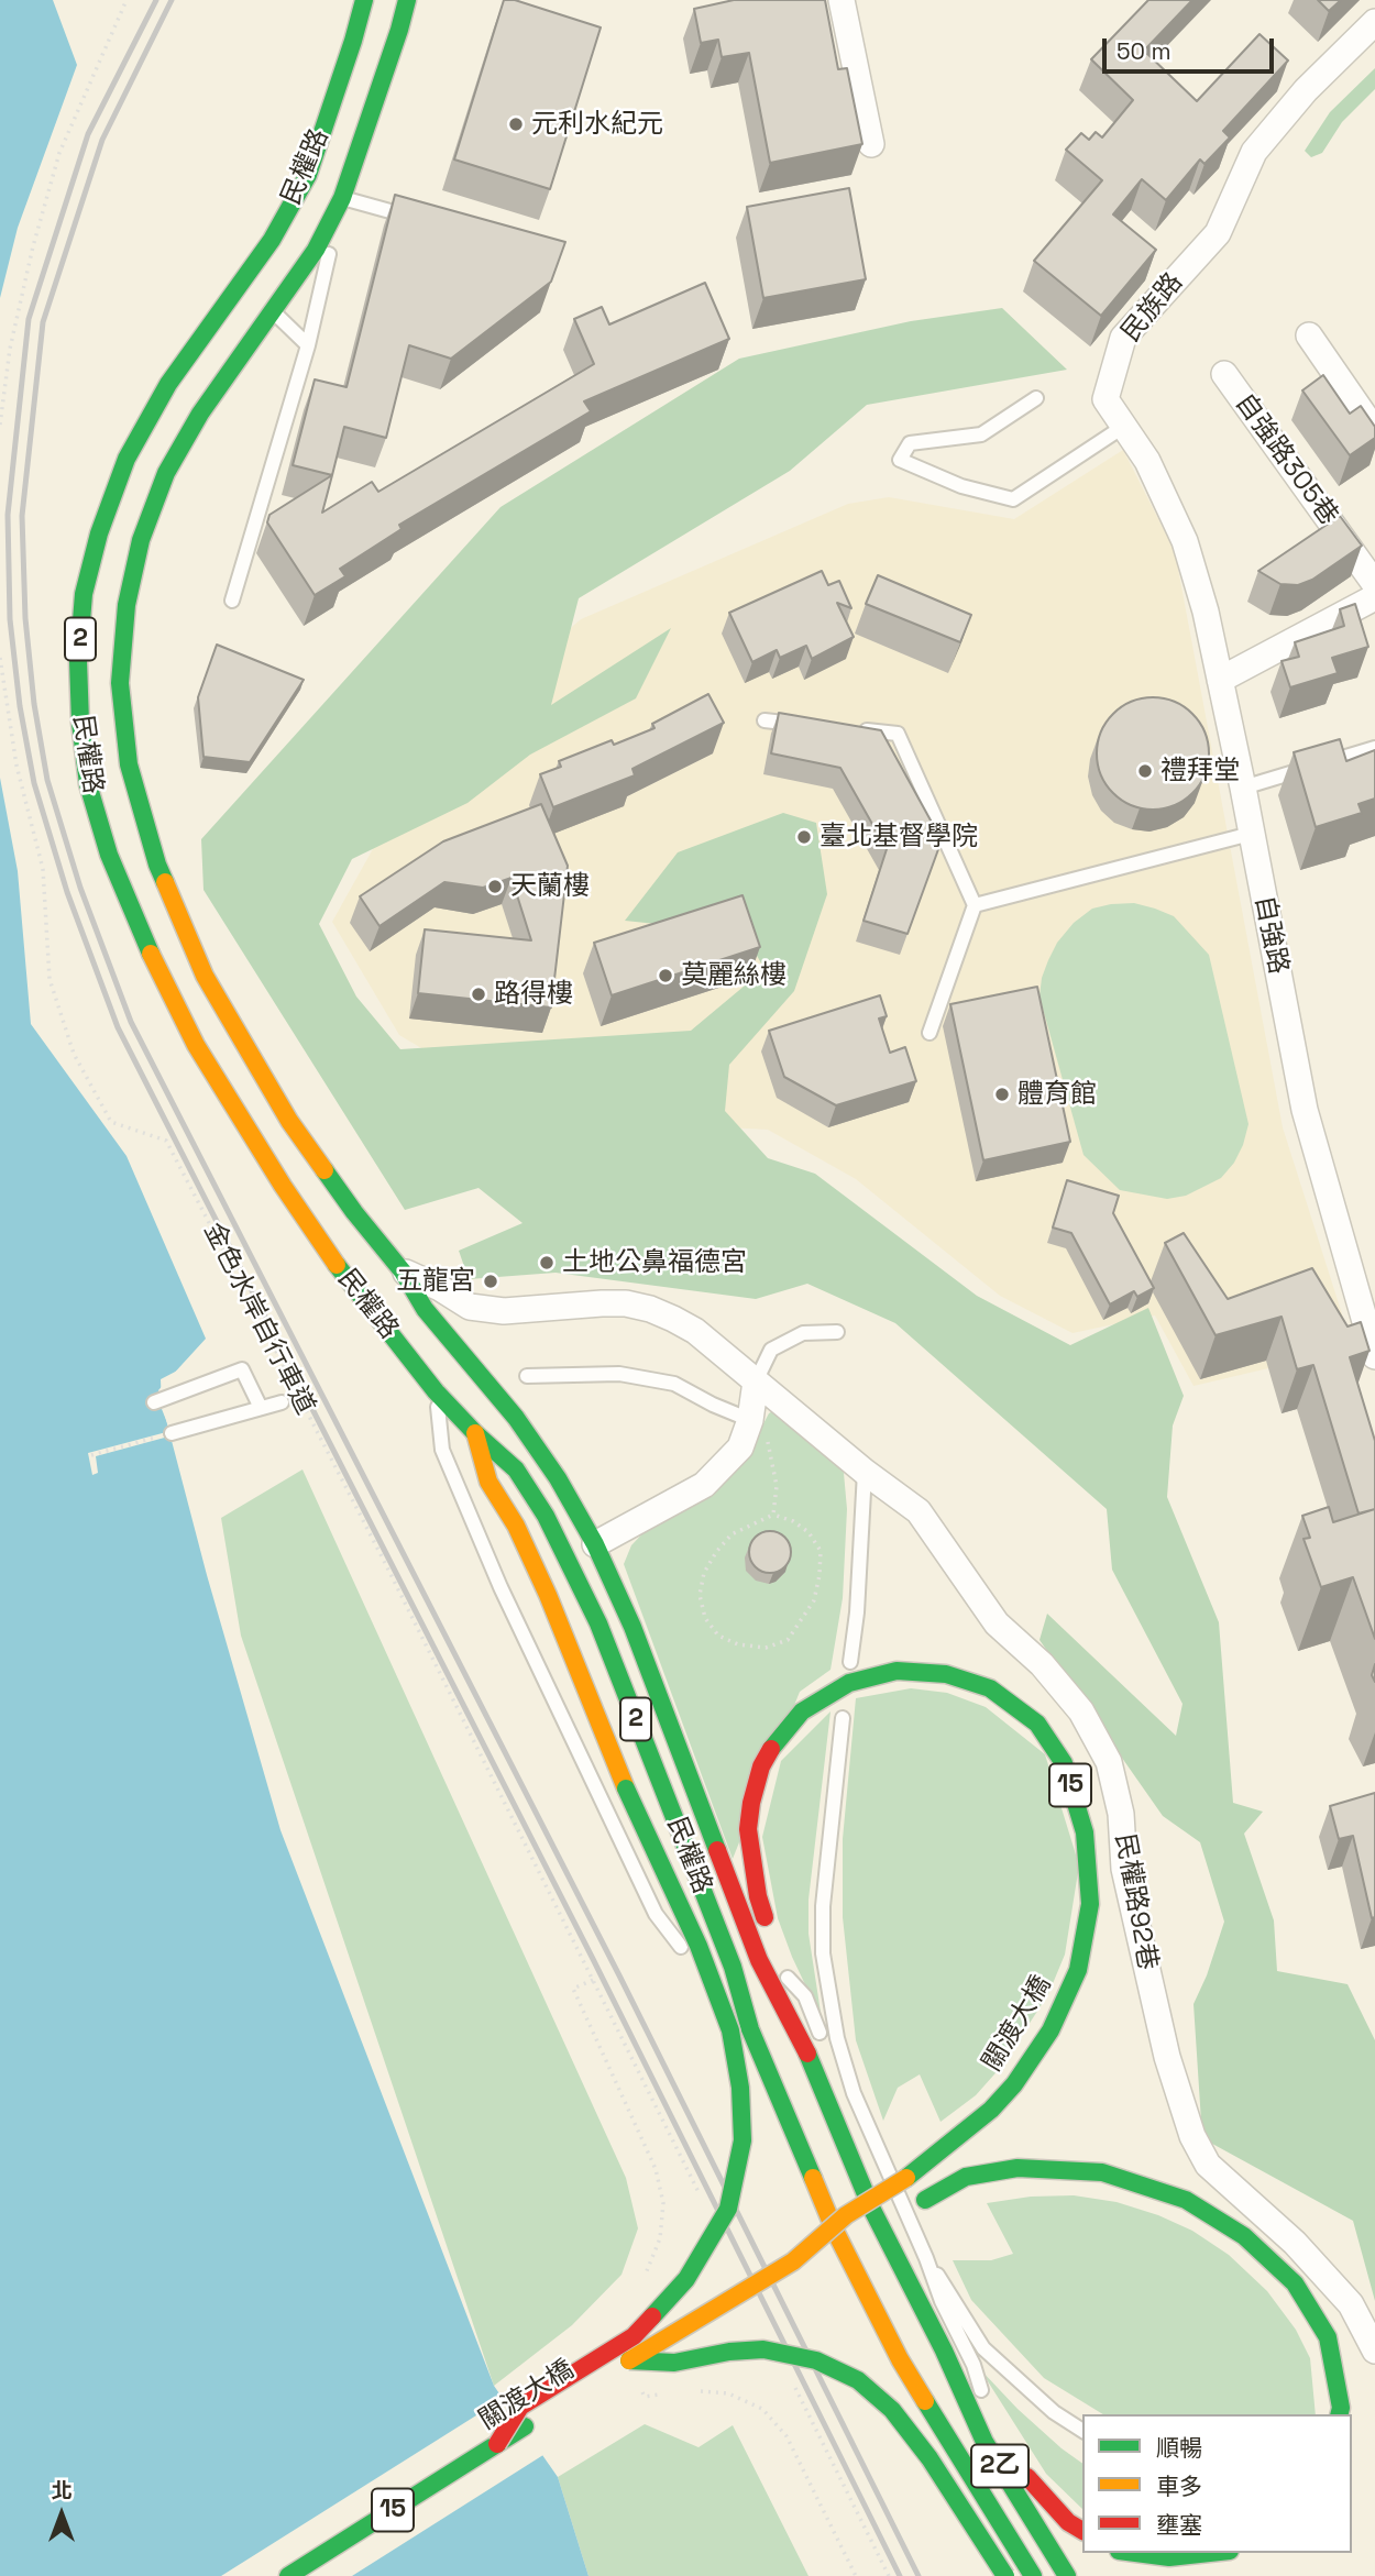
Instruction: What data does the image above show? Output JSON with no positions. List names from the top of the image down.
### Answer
{
  "streets": {
    "main road": [
      "民權路",
      "2",
      "15",
      "關渡大橋",
      "2乙"
    ],
    "street": [
      "民族路",
      "自強路305巷",
      "自強路",
      "民權路92巷"
    ],
    "path": ["金色水岸自行車道"]
  },
  "crossings": [
    ["民權路", "民權路92巷"],
    ["民權路", "2乙"],
    ["民族路", "自強路"]
  ],
  "places": [
    "元利水紀元",
    "禮拜堂",
    "臺北基督學院",
    "天蘭樓",
    "莫麗絲樓",
    "路得樓",
    "體育館",
    "土地公鼻福德宮",
    "五龍宮"
  ],
  "legend": ["順暢", "車多", "壅塞"],
  "scale_bar": "50 m",
  "north": "top"
}
